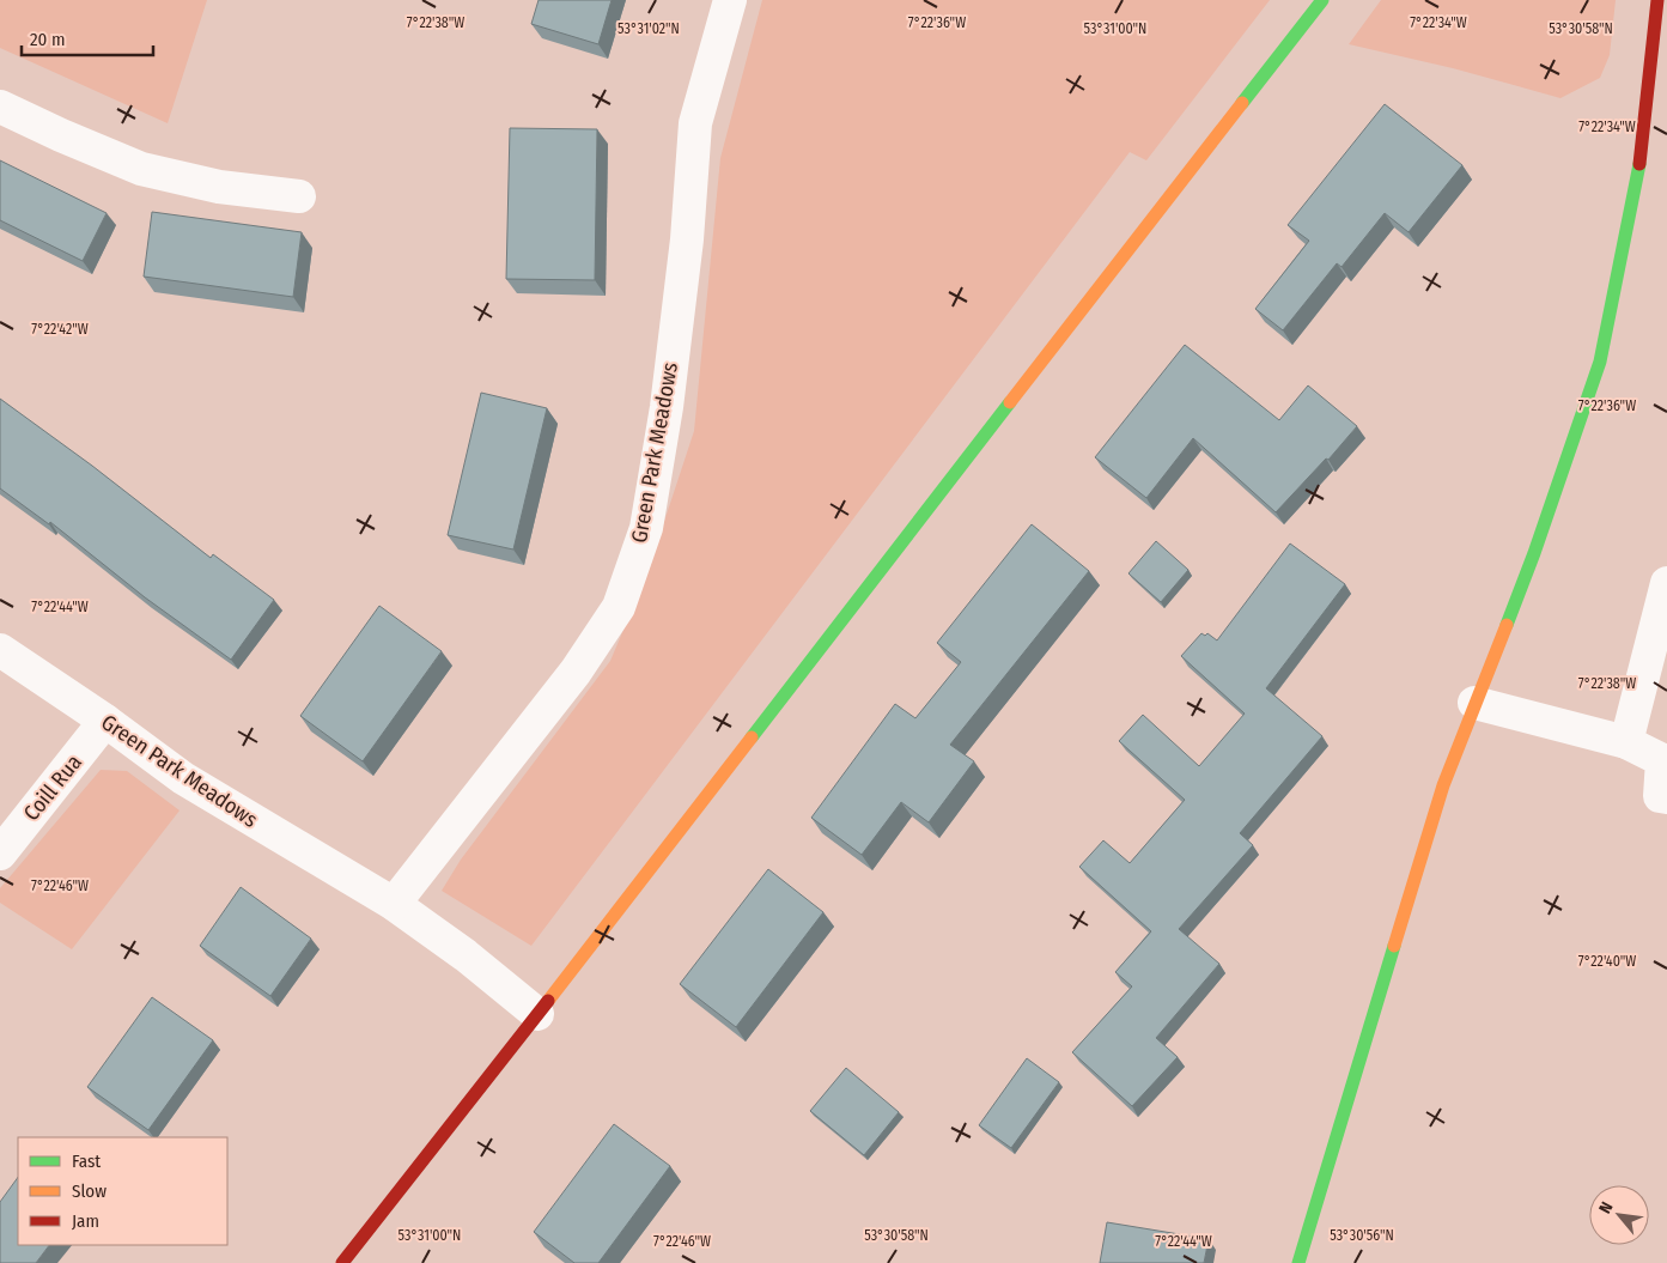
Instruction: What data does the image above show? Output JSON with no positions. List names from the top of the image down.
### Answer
{
  "streets": {
    "street": ["Green Park Meadows", "Coill Rua"]
  },
  "crossings": [
    ["Green Park Meadows", "Coill Rua"]
  ],
  "legend": ["Fast", "Slow", "Jam"],
  "scale_bar": "20 m",
  "north": "top left",
  "coordinates": [
    "7°22'38\"W",
    "7°22'36\"W",
    "7°22'34\"W",
    "53°31'02\"N",
    "53°31'00\"N",
    "53°30'58\"N",
    "7°22'42\"W",
    "7°22'44\"W",
    "7°22'46\"W",
    "7°22'40\"W",
    "53°30'56\"N"
  ]
}
